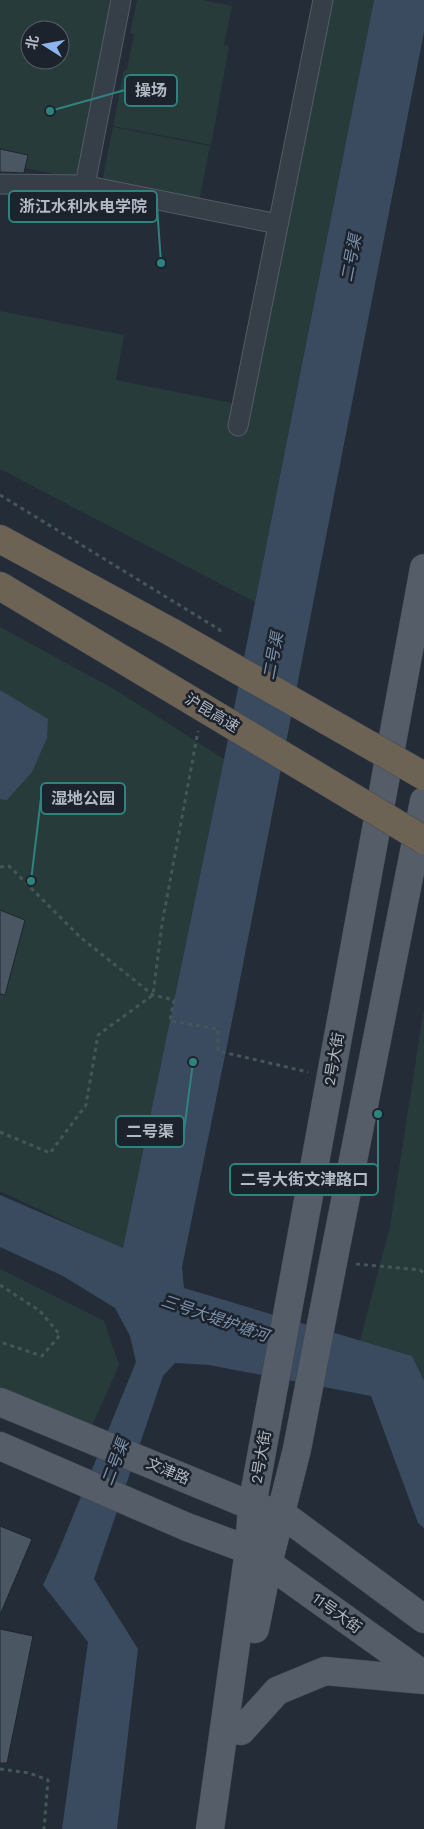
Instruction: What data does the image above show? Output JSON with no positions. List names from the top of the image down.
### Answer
{
  "streets": {
    "highway": ["沪昆高速"],
    "main road": ["2号大街", "文津路", "11号大街"]
  },
  "crossings": [
    ["2号大街", "文津路"],
    ["2号大街", "11号大街"]
  ],
  "water": ["二号渠", "三号大堤护塘河"],
  "places": [
    "操场",
    "浙江水利水电学院",
    "湿地公园",
    "二号渠",
    "二号大街文津路口"
  ],
  "north": "left"
}
